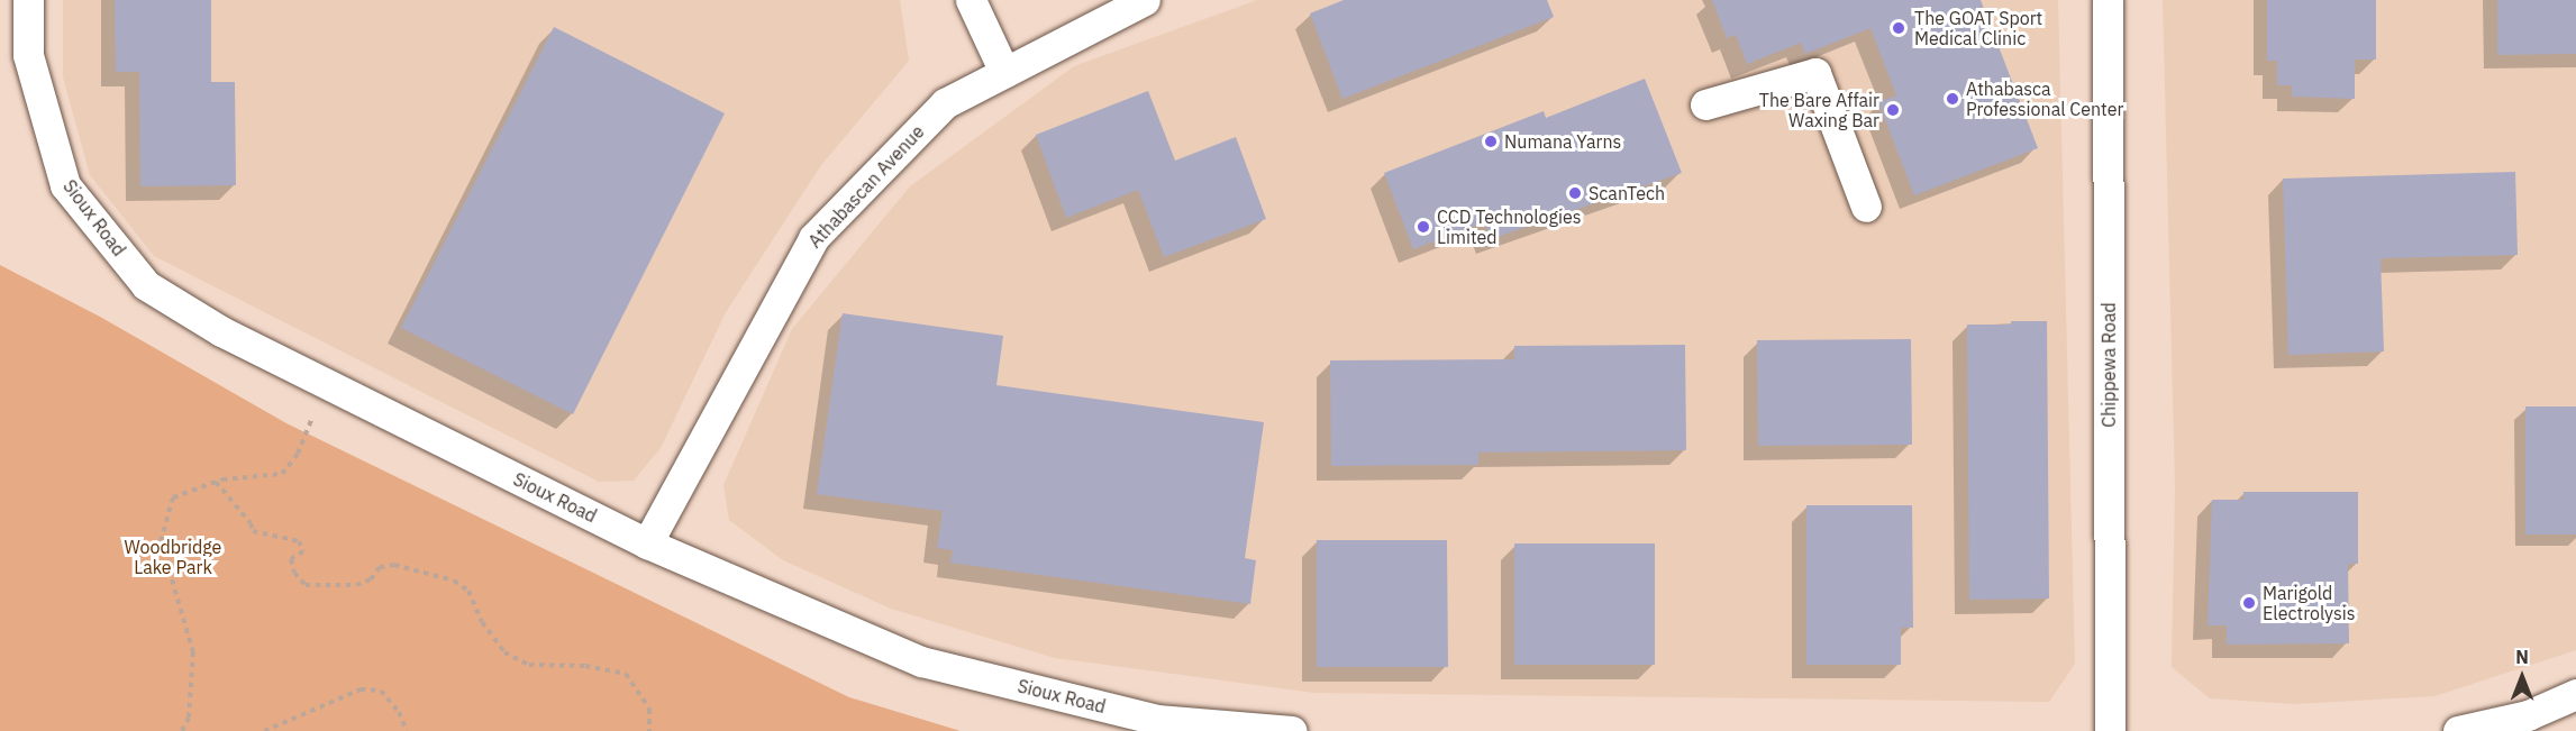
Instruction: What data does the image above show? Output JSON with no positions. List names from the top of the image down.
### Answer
{
  "streets": {
    "street": ["Athabascan Avenue", "Sioux Road", "Chippewa Road"]
  },
  "crossings": [
    ["Athabascan Avenue", "Sioux Road"]
  ],
  "parks": ["Woodbridge Lake Park"],
  "places": [
    "The GOAT Sport Medical Clinic",
    "Athabasca Professional Center",
    "The Bare Affair Waxing Bar",
    "Numana Yarns",
    "ScanTech",
    "CCD Technologies Limited",
    "Marigold Electrolysis"
  ],
  "north": "top"
}
